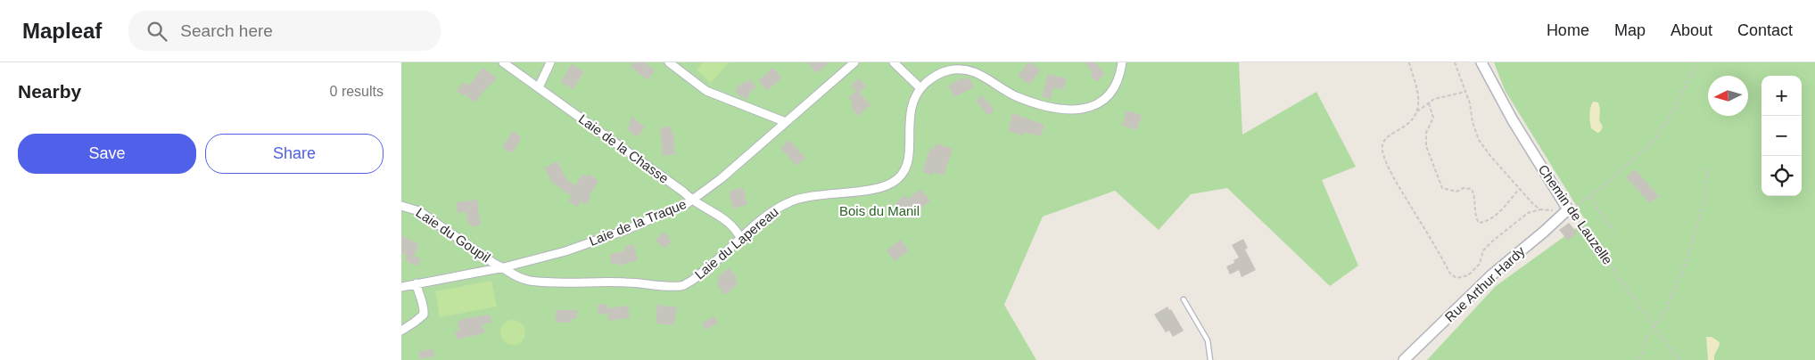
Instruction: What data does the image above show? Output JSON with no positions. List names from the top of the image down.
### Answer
{
  "streets": {
    "street": [
      "Laie de la Chasse",
      "Chemin de Lauzelle",
      "Laie de la Traque",
      "Laie du Goupil",
      "Laie du Lapereau",
      "Rue Arthur Hardy"
    ]
  },
  "crossings": [
    ["Laie de la Chasse", "Laie de la Traque"],
    ["Laie de la Chasse", "Laie du Lapereau"],
    ["Chemin de Lauzelle", "Rue Arthur Hardy"],
    ["Laie de la Traque", "Laie du Goupil"],
    ["Laie de la Traque", "Laie du Lapereau"],
    ["Laie du Goupil", "Laie du Lapereau"]
  ],
  "parks": ["Bois du Manil"],
  "north": "left",
  "page": {
    "header": "Mapleaf",
    "search": "Search here",
    "nav": [
      "Home",
      "Map",
      "About",
      "Contact"
    ],
    "heading": ["Nearby", "0 results"],
    "map_buttons": ["+", "−"],
    "buttons": ["Save", "Share"]
  }
}
